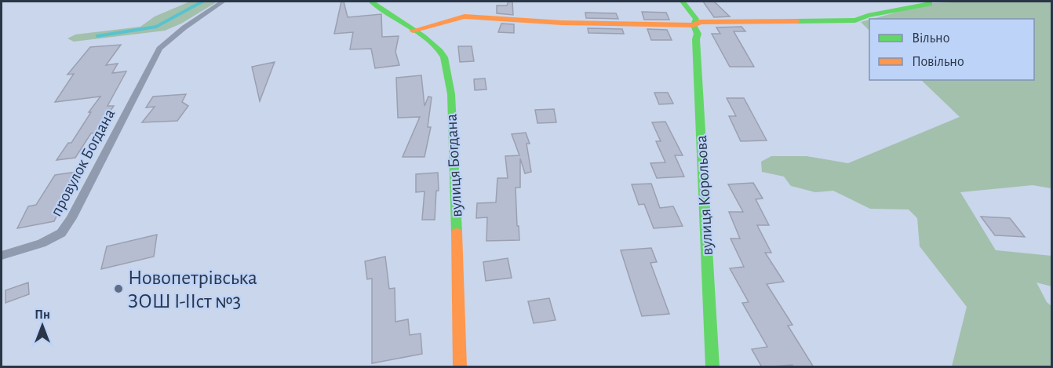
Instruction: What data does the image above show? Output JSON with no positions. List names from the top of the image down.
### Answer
{
  "streets": {
    "street": ["провулок Богдана", "вулиця Богдана", "вулиця Корольова"]
  },
  "places": ["Новопетрівська ЗОШ I-IIст №3"],
  "legend": ["Вільно", "Повільно"],
  "north": "top"
}
